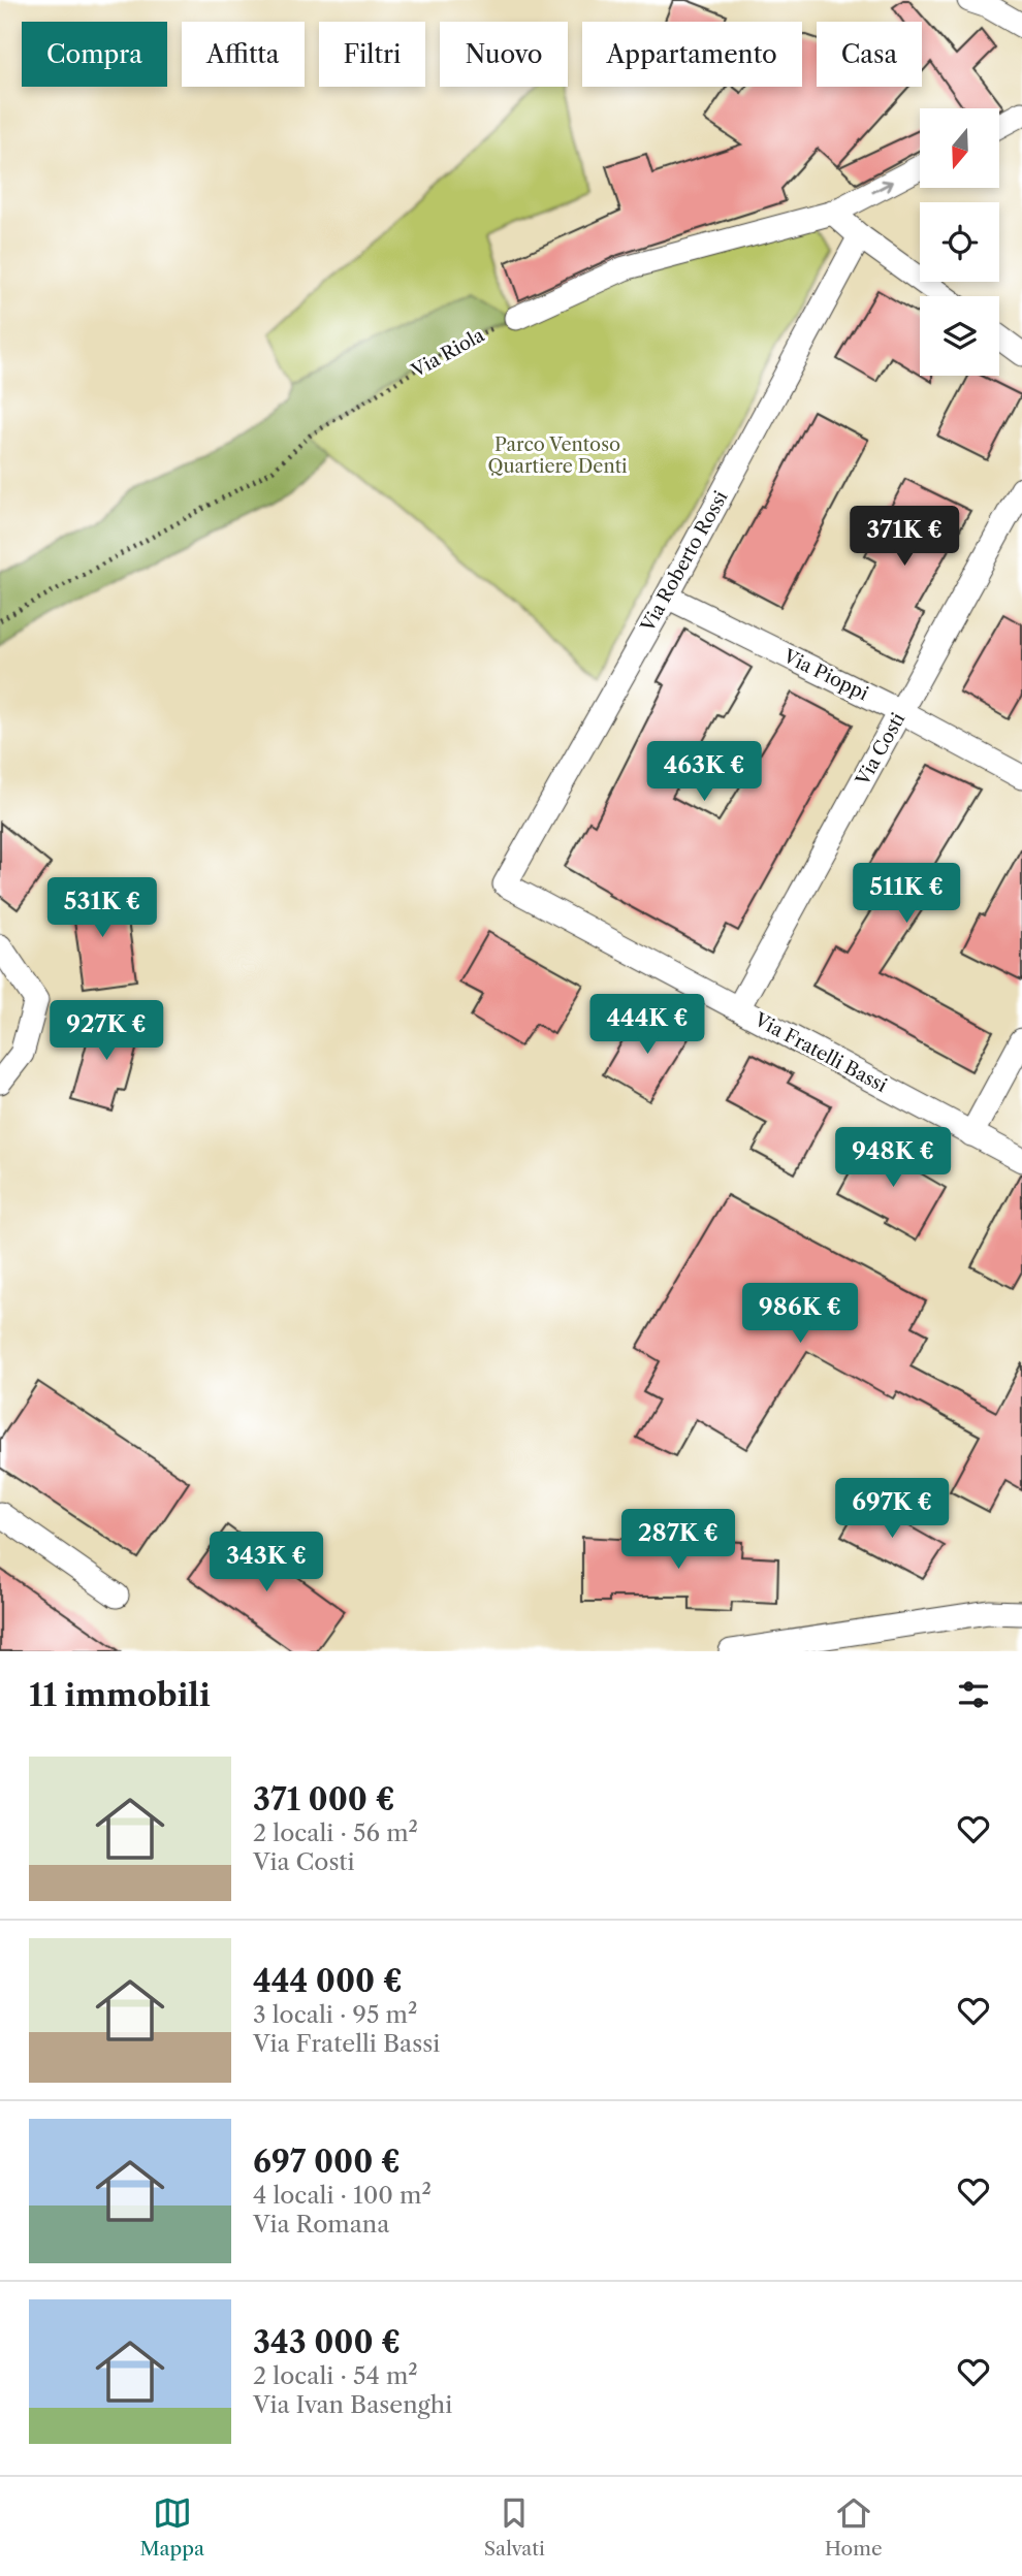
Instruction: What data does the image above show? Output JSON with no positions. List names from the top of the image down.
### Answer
{
  "streets": {
    "street": [
      "Via Roberto Rossi",
      "Via Pioppi",
      "Via Costi",
      "Via Fratelli Bassi"
    ],
    "path": ["Via Riola"]
  },
  "crossings": [
    ["Via Roberto Rossi", "Via Pioppi"],
    ["Via Roberto Rossi", "Via Fratelli Bassi"],
    ["Via Pioppi", "Via Costi"],
    ["Via Costi", "Via Fratelli Bassi"]
  ],
  "parks": ["Parco Ventoso Quartiere Denti"],
  "north": "bottom",
  "page": {
    "chip": [
      "Compra",
      "Affitta",
      "Filtri",
      "Nuovo",
      "Appartamento",
      "Casa"
    ],
    "price": [
      "371K €",
      "463K €",
      "511K €",
      "531K €",
      "444K €",
      "927K €",
      "948K €",
      "986K €",
      "697K €",
      "287K €",
      "343K €"
    ],
    "heading": "11 immobili",
    "list": [
      {
        "name": "371 000 €",
        "note": "2 locali · 56 m² · Via Costi"
      },
      {
        "name": "444 000 €",
        "note": "3 locali · 95 m² · Via Fratelli Bassi"
      },
      {
        "name": "697 000 €",
        "note": "4 locali · 100 m² · Via Romana"
      },
      {
        "name": "343 000 €",
        "note": "2 locali · 54 m² · Via Ivan Basenghi"
      }
    ],
    "tabs": ["Mappa", "Salvati", "Home"]
  }
}
